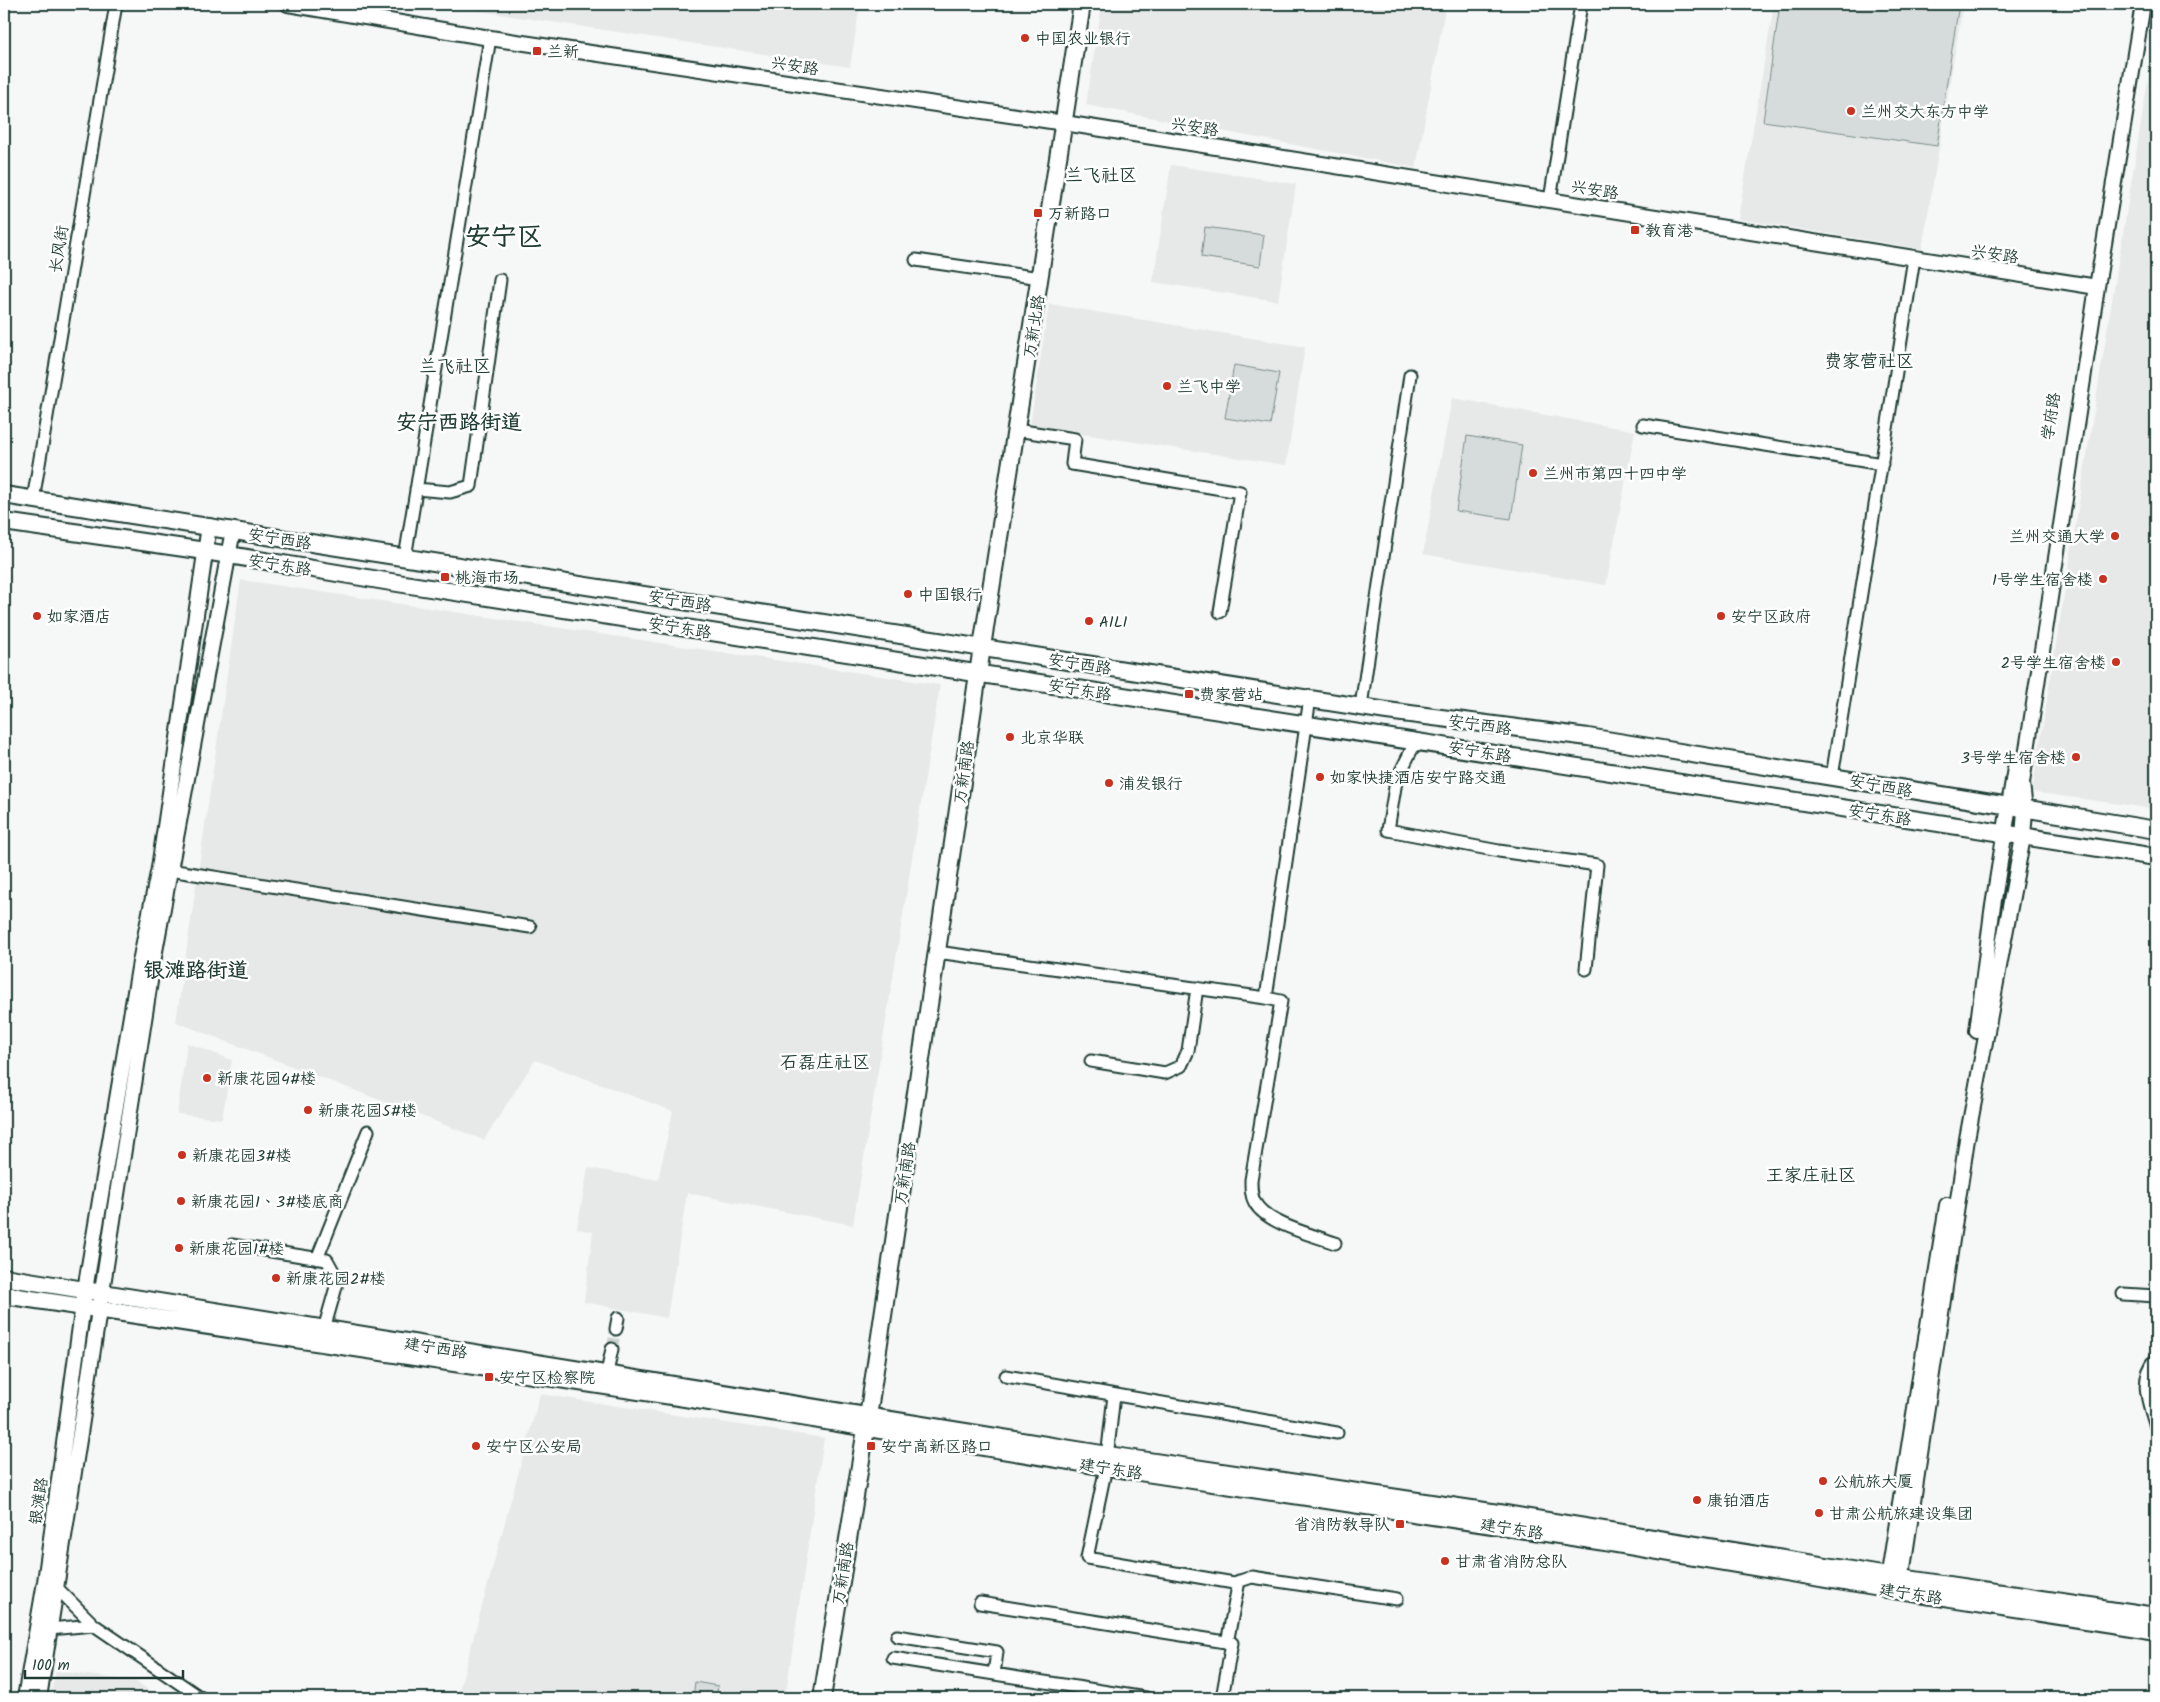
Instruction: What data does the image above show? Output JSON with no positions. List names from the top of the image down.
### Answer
{
  "streets": {
    "main road": [
      "万新北路",
      "安宁西路",
      "安宁东路",
      "万新南路",
      "建宁西路",
      "建宁东路"
    ],
    "street": [
      "兴安路",
      "长风街",
      "学府路",
      "银滩路"
    ]
  },
  "crossings": [
    ["兴安路", "万新北路"],
    ["兴安路", "学府路"],
    ["长风街", "安宁西路"],
    ["万新北路", "安宁西路"],
    ["万新北路", "万新南路"],
    ["学府路", "安宁西路"],
    ["学府路", "安宁东路"],
    ["学府路", "建宁东路"],
    ["安宁西路", "万新南路"],
    ["安宁东路", "万新南路"],
    ["万新南路", "建宁西路"],
    ["万新南路", "建宁东路"],
    ["建宁西路", "建宁东路"],
    ["建宁西路", "银滩路"]
  ],
  "districts": [
    "兰飞社区",
    "安宁区",
    "费家营社区",
    "兰飞社区",
    "安宁西路街道",
    "银滩路街道",
    "石磊庄社区",
    "王家庄社区"
  ],
  "places": {
    "other": [
      "中国农业银行",
      "兰州交大东方中学",
      "兰飞中学",
      "兰州市第四十四中学",
      "兰州交通大学",
      "1号学生宿舍楼",
      "中国银行",
      "如家酒店",
      "安宁区政府",
      "AILI",
      "2号学生宿舍楼",
      "北京华联",
      "3号学生宿舍楼",
      "如家快捷酒店安宁路交通",
      "浦发银行",
      "新康花园4#楼",
      "新康花园5#楼",
      "新康花园3#楼",
      "新康花园1、3#楼底商",
      "新康花园1#楼",
      "新康花园2#楼",
      "安宁区公安局",
      "公航旅大厦",
      "康铂酒店",
      "甘肃公航旅建设集团",
      "甘肃省消防总队"
    ],
    "transit": [
      "兰新",
      "万新路口",
      "教育港",
      "桃海市场",
      "费家营站",
      "安宁区检察院",
      "安宁高新区路口",
      "省消防教导队"
    ]
  },
  "scale_bar": "100 m"
}
